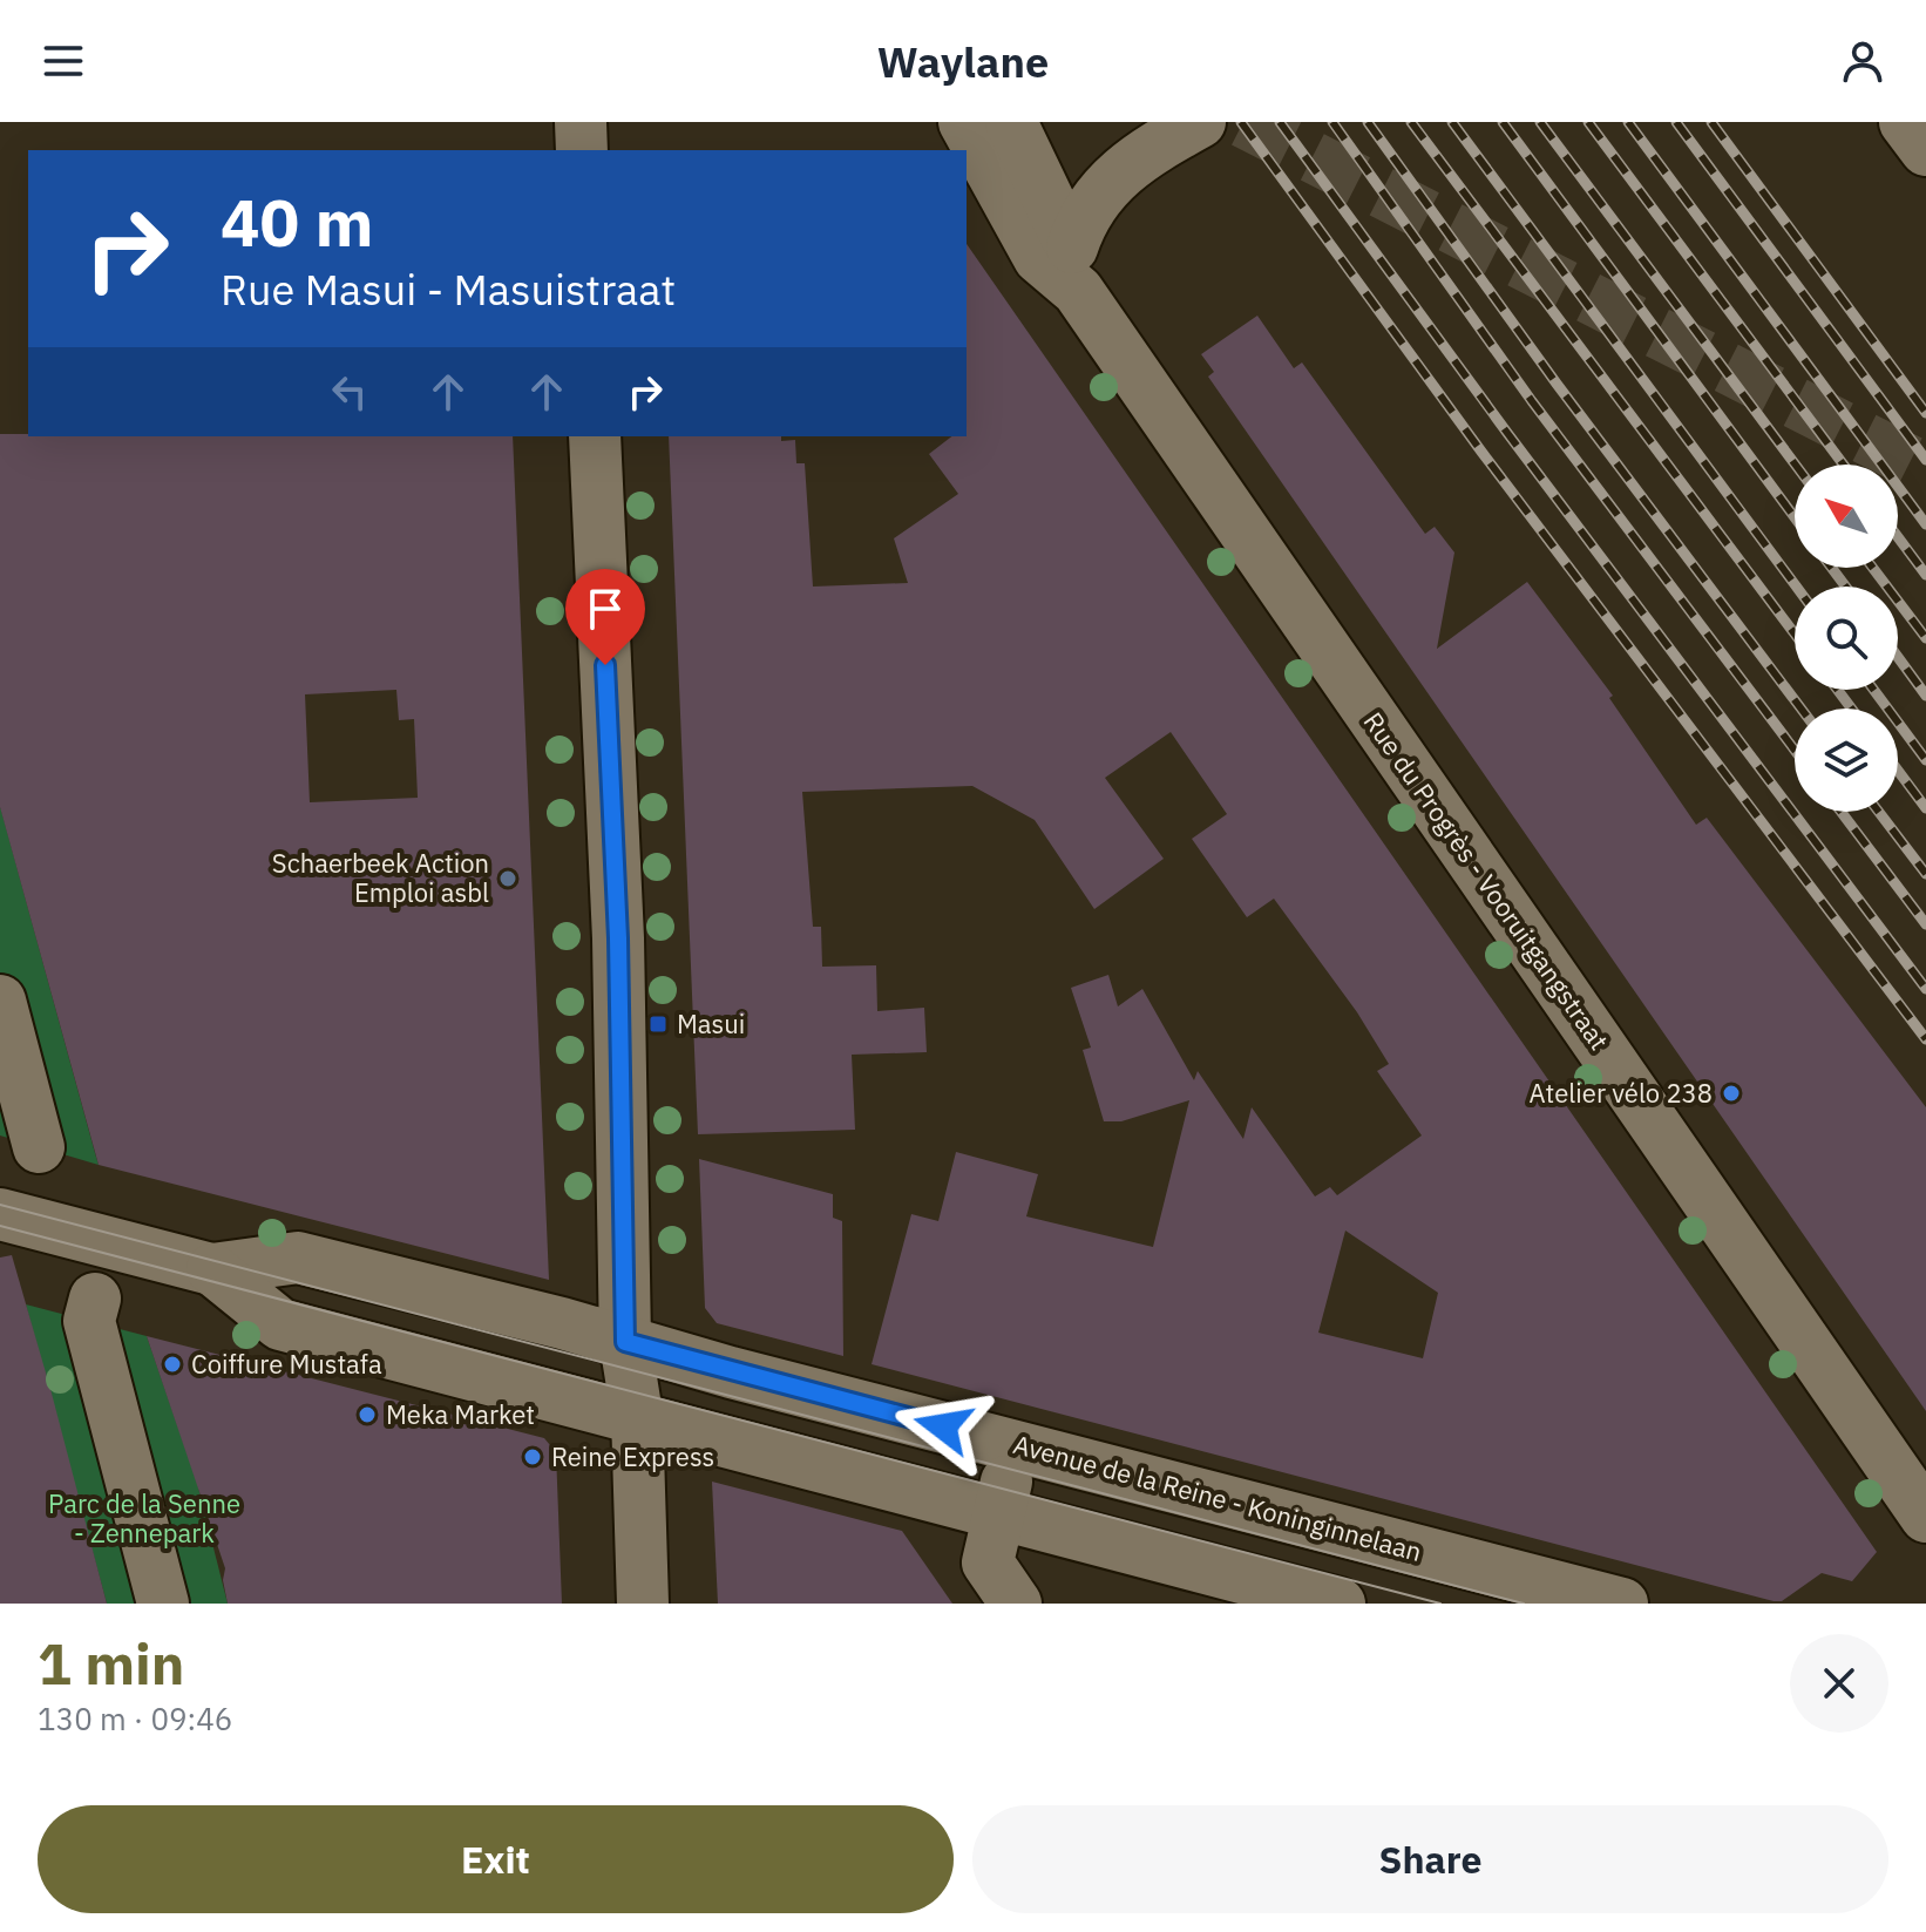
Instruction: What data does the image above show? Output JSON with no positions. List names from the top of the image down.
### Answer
{
  "streets": {
    "street": ["Rue du Progrès - Vooruitgangstraat", "Avenue de la Reine - Koninginnelaan"]
  },
  "parks": ["Parc de la Senne - Zennepark"],
  "places": {
    "other": [
      "Schaerbeek Action Emploi asbl",
      "Atelier vélo 238",
      "Coiffure Mustafa",
      "Meka Market",
      "Reine Express"
    ],
    "transit": ["Masui"]
  },
  "north": "top left",
  "page": {
    "header": "Waylane",
    "turn": ["40 m", "Rue Masui - Masuistraat"],
    "heading": ["1 min", "130 m · 09:46"],
    "buttons": ["Exit", "Share"]
  }
}
